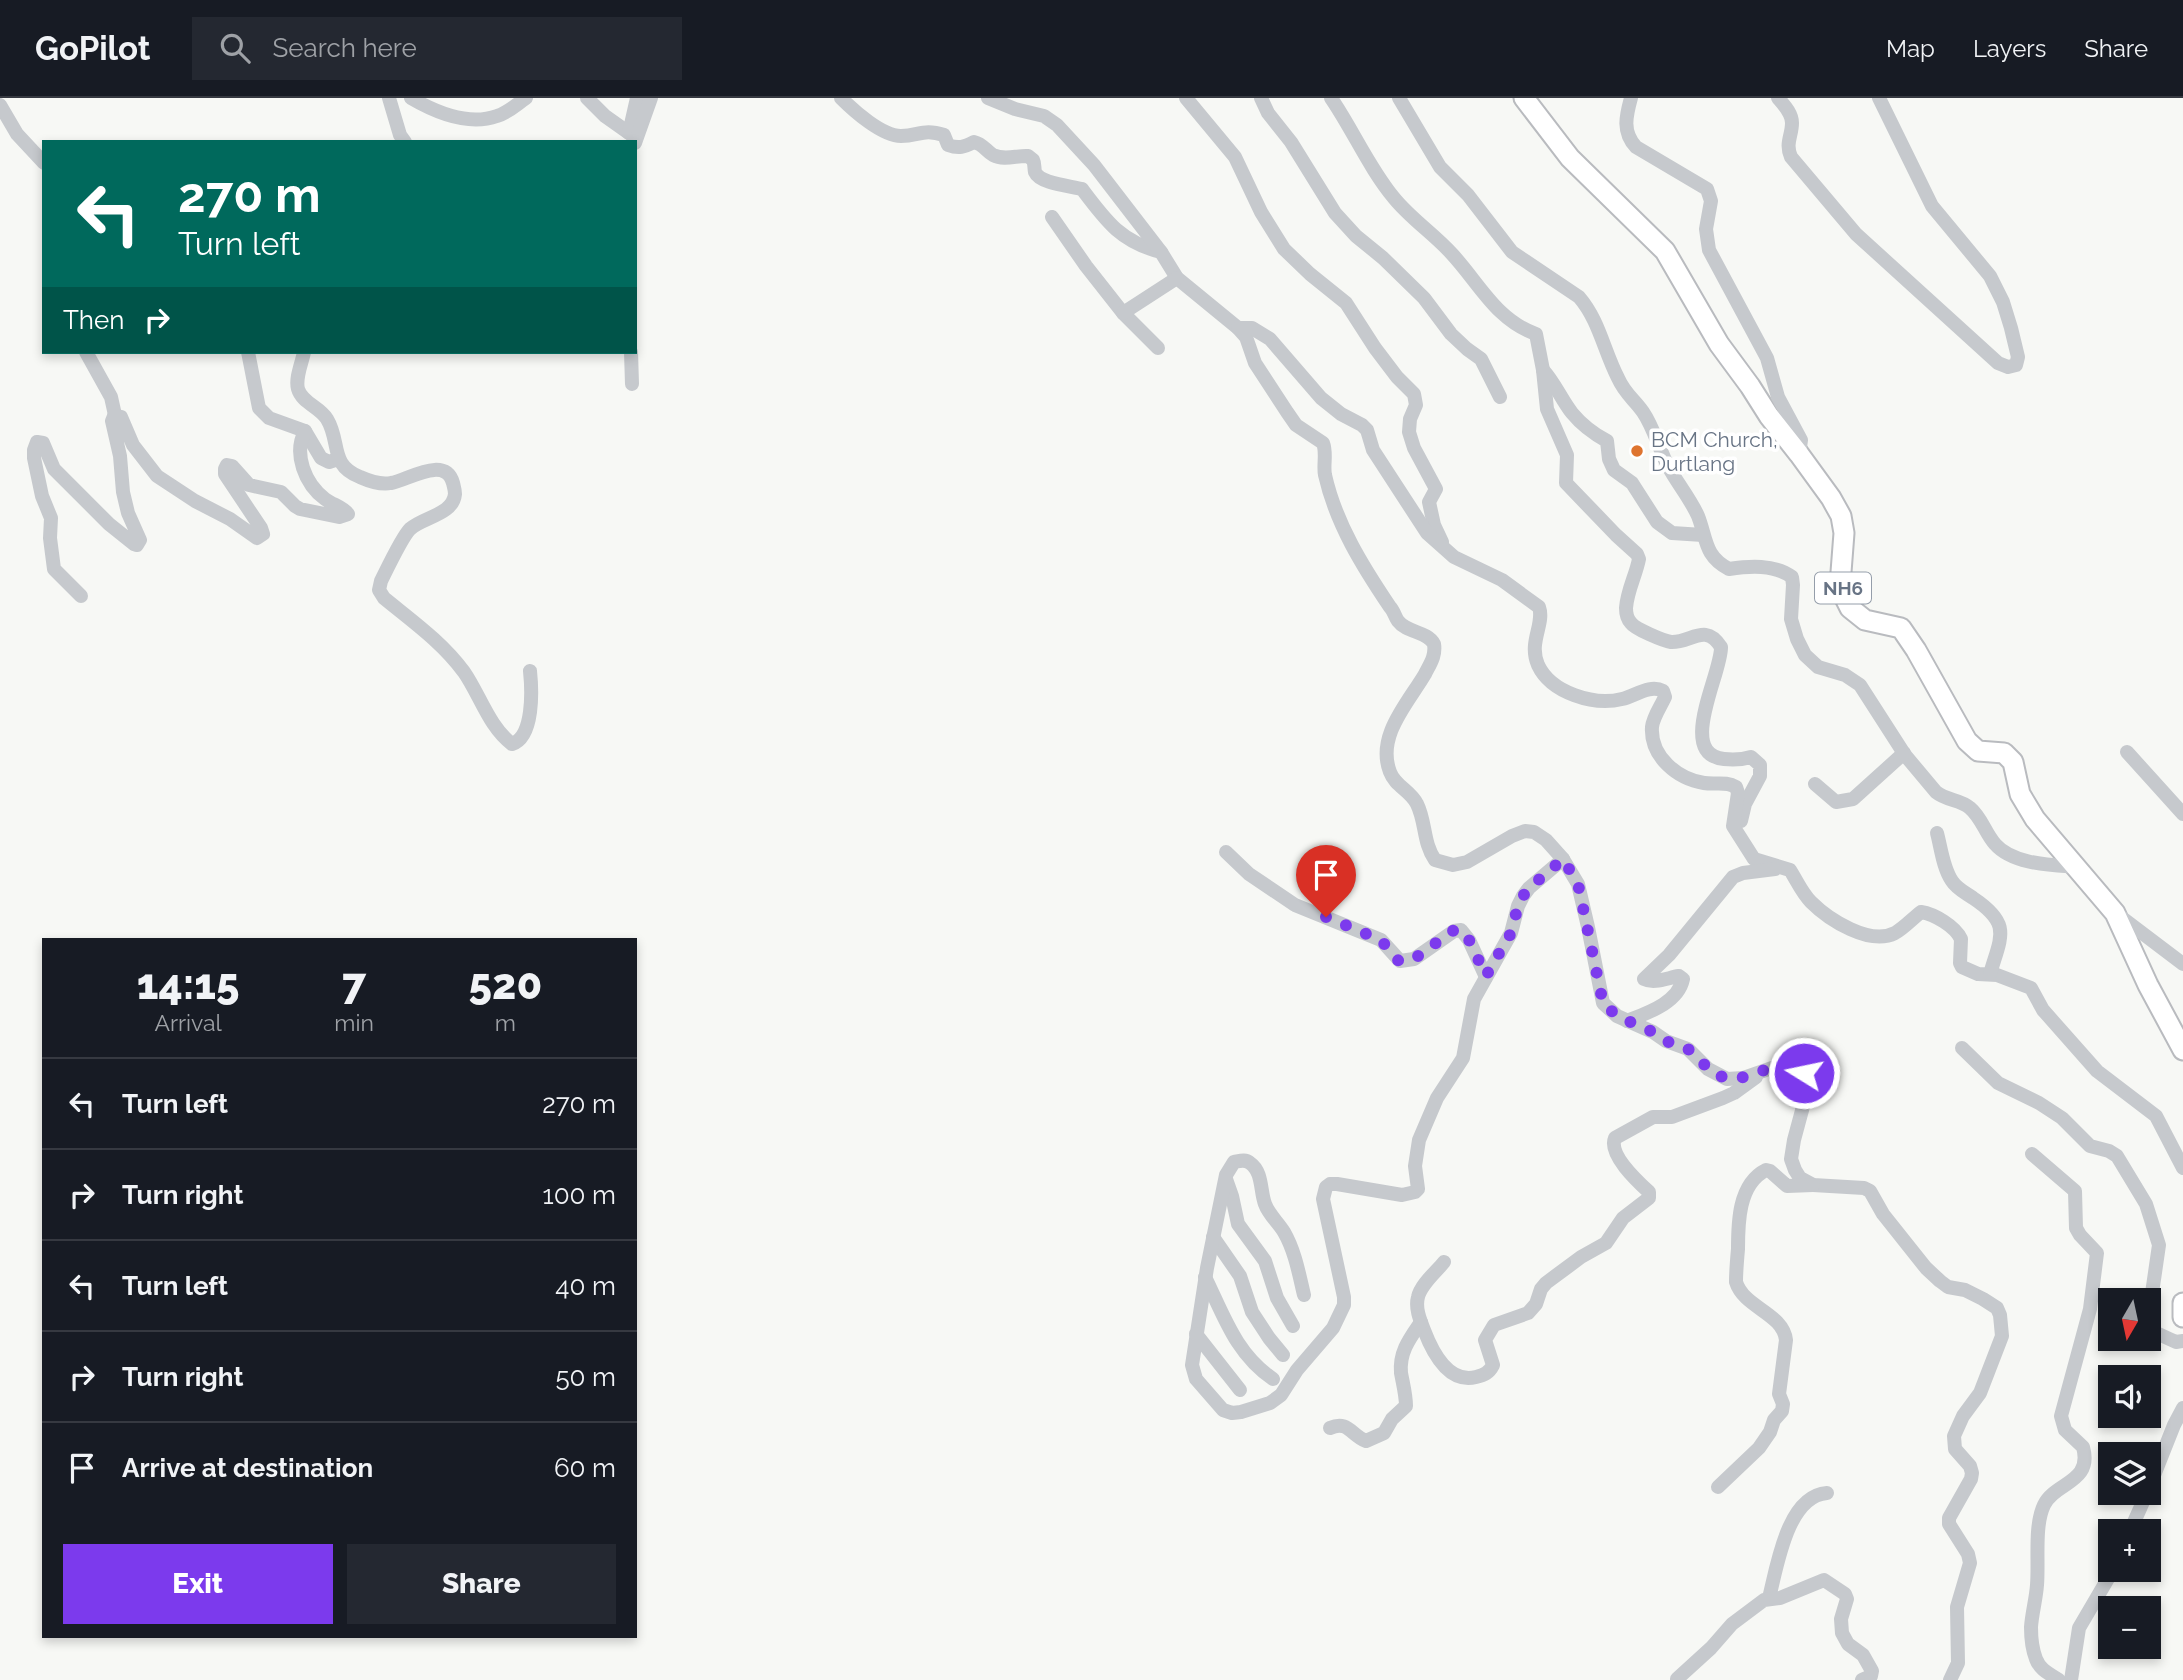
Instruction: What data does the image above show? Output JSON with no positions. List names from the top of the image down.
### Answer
{
  "streets": {
    "highway": ["NH6"]
  },
  "places": ["BCM Church, Durtlang"],
  "north": "bottom",
  "page": {
    "header": "GoPilot",
    "search": "Search here",
    "nav": ["Map", "Layers", "Share"],
    "turn": ["270 m", "Turn left"],
    "then": "Then",
    "eta": [
      "14:15",
      "Arrival",
      "7",
      "min",
      "520",
      "m"
    ],
    "list": [
      {
        "name": "Turn left",
        "value": "270 m"
      },
      {
        "name": "Turn right",
        "value": "100 m"
      },
      {
        "name": "Turn left",
        "value": "40 m"
      },
      {
        "name": "Turn right",
        "value": "50 m"
      },
      {
        "name": "Arrive at destination",
        "value": "60 m"
      }
    ],
    "map_buttons": ["+", "−"],
    "buttons": ["Exit", "Share"]
  }
}
